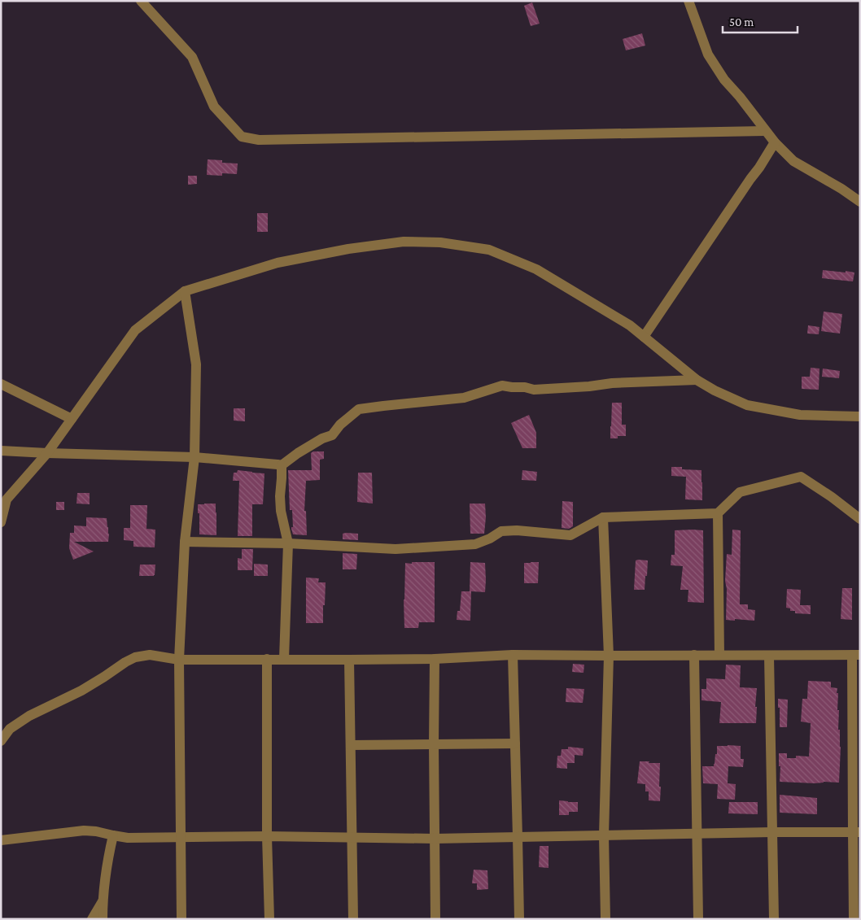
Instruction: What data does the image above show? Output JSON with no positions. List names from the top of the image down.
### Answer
{
  "scale_bar": "50 m"
}
